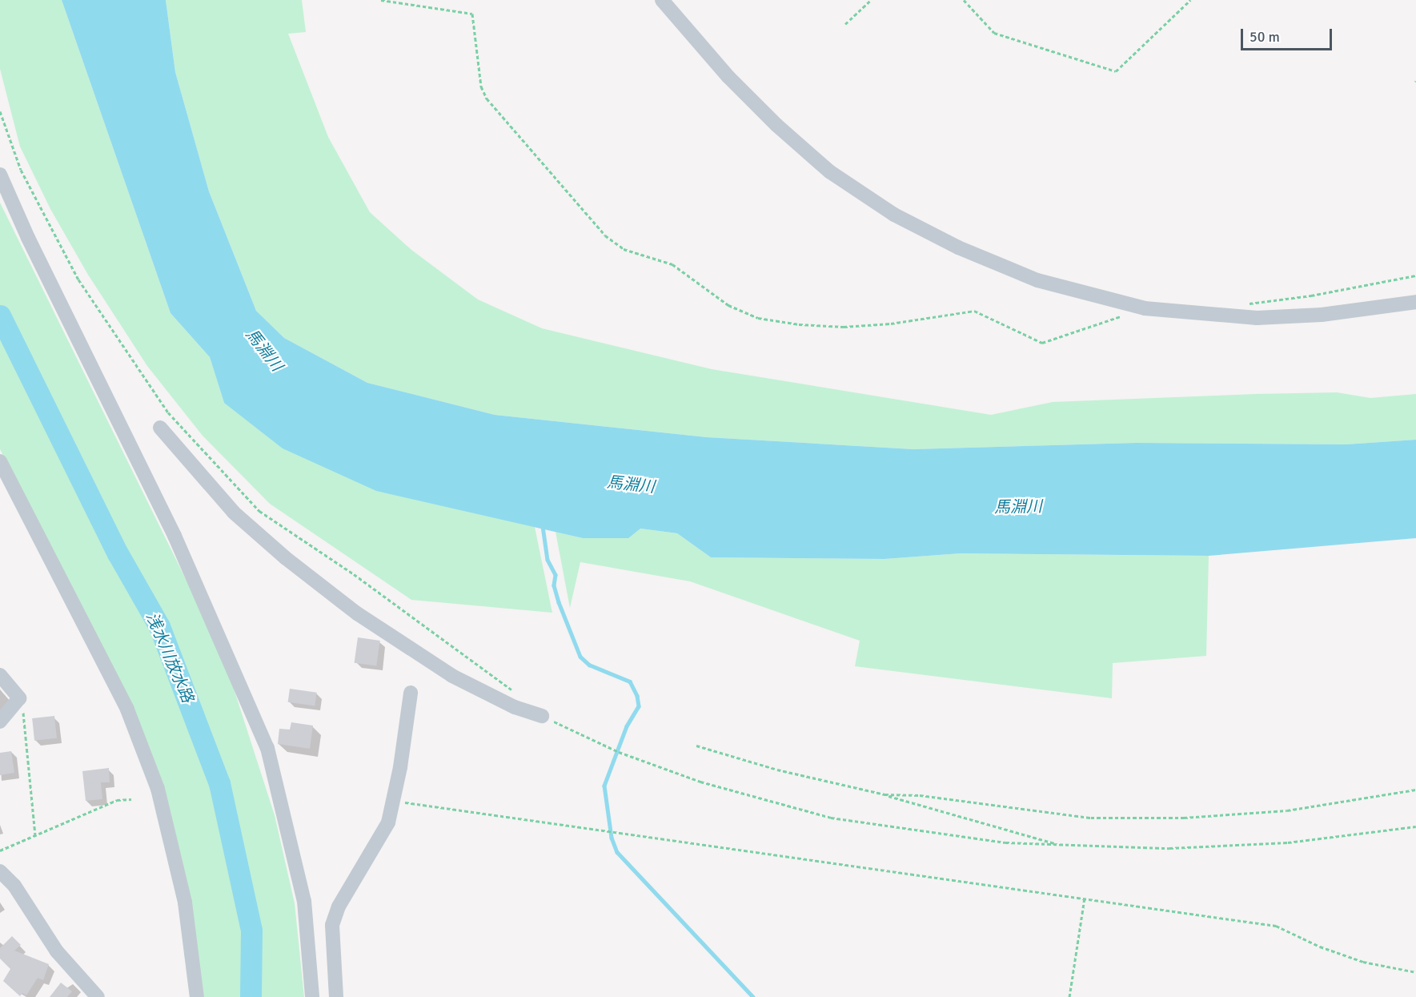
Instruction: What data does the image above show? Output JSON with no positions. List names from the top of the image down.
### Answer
{
  "water": ["馬淵川", "浅水川放水路"],
  "scale_bar": "50 m"
}
